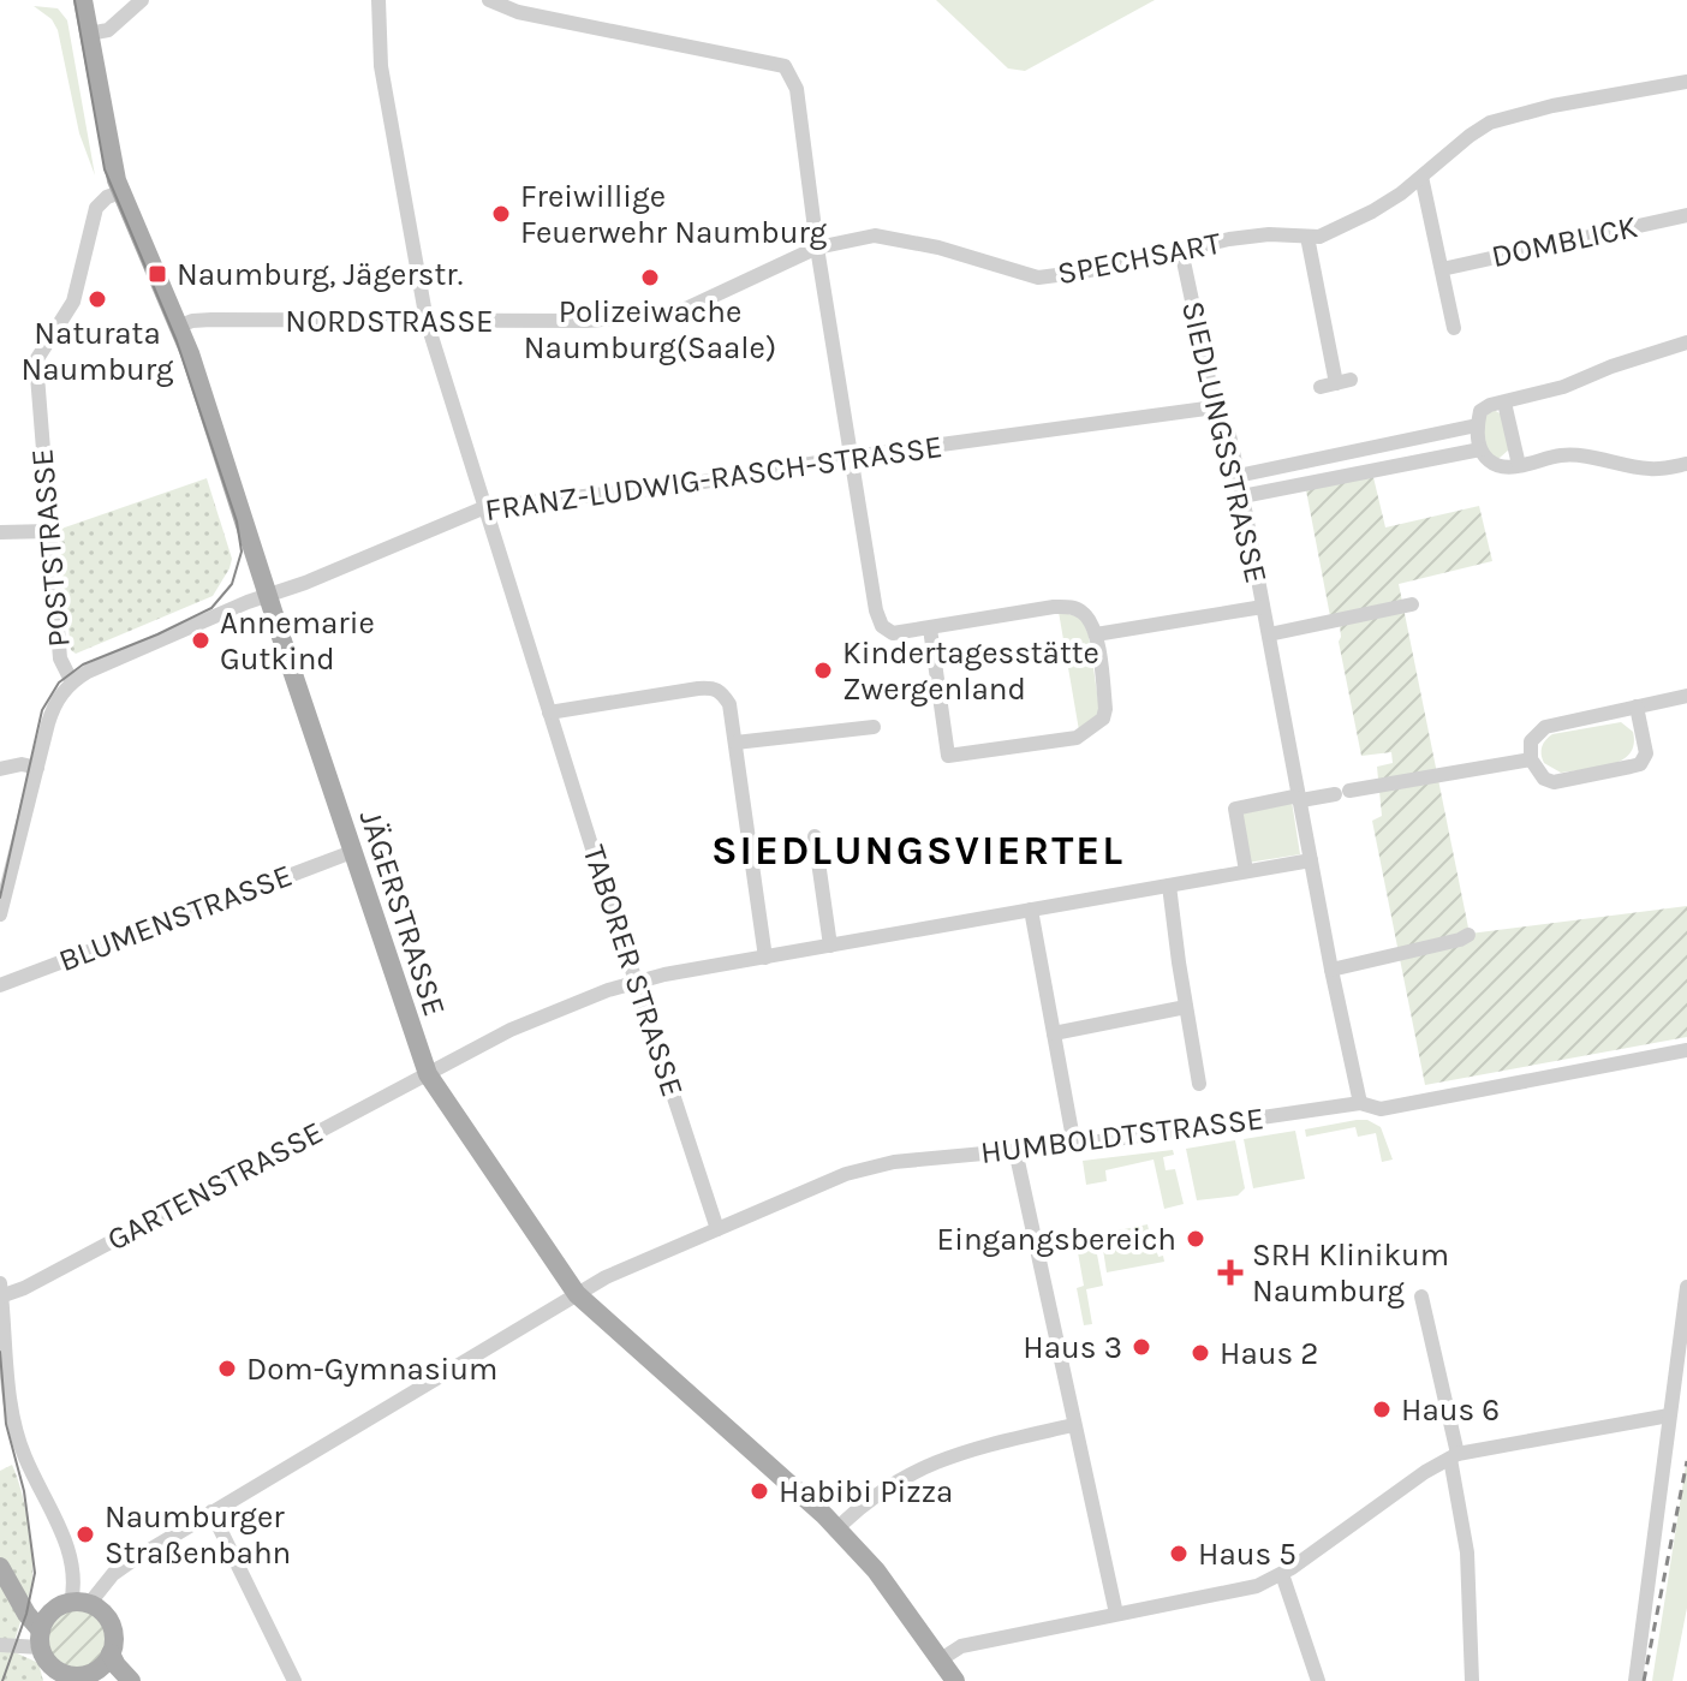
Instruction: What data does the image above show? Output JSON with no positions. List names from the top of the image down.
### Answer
{
  "streets": {
    "main road": ["JÄGERSTRASSE"],
    "street": [
      "DOMBLICK",
      "SPECHSART",
      "NORDSTRASSE",
      "SIEDLUNGSSTRASSE",
      "FRANZ-LUDWIG-RASCH-STRASSE",
      "POSTSTRASSE",
      "BLUMENSTRASSE",
      "TABORER STRASSE",
      "HUMBOLDTSTRASSE",
      "GARTENSTRASSE"
    ]
  },
  "crossings": [
    ["SPECHSART", "NORDSTRASSE"],
    ["SPECHSART", "SIEDLUNGSSTRASSE"],
    ["NORDSTRASSE", "JÄGERSTRASSE"],
    ["NORDSTRASSE", "TABORER STRASSE"],
    ["SIEDLUNGSSTRASSE", "FRANZ-LUDWIG-RASCH-STRASSE"],
    ["SIEDLUNGSSTRASSE", "HUMBOLDTSTRASSE"],
    ["SIEDLUNGSSTRASSE", "GARTENSTRASSE"],
    ["FRANZ-LUDWIG-RASCH-STRASSE", "POSTSTRASSE"],
    ["FRANZ-LUDWIG-RASCH-STRASSE", "JÄGERSTRASSE"],
    ["FRANZ-LUDWIG-RASCH-STRASSE", "TABORER STRASSE"],
    ["POSTSTRASSE", "JÄGERSTRASSE"],
    ["JÄGERSTRASSE", "BLUMENSTRASSE"],
    ["JÄGERSTRASSE", "HUMBOLDTSTRASSE"],
    ["JÄGERSTRASSE", "GARTENSTRASSE"],
    ["TABORER STRASSE", "HUMBOLDTSTRASSE"],
    ["TABORER STRASSE", "GARTENSTRASSE"]
  ],
  "districts": ["SIEDLUNGSVIERTEL"],
  "places": {
    "other": [
      "Freiwillige Feuerwehr Naumburg",
      "Polizeiwache Naumburg(Saale)",
      "Naturata Naumburg",
      "Annemarie Gutkind",
      "Kindertagesstätte Zwergenland",
      "Eingangsbereich",
      "Haus 3",
      "Haus 2",
      "Dom-Gymnasium",
      "Haus 6",
      "Habibi Pizza",
      "Naumburger Straßenbahn",
      "Haus 5"
    ],
    "transit": ["Naumburg, Jägerstr."],
    "health": ["SRH Klinikum Naumburg"]
  }
}
